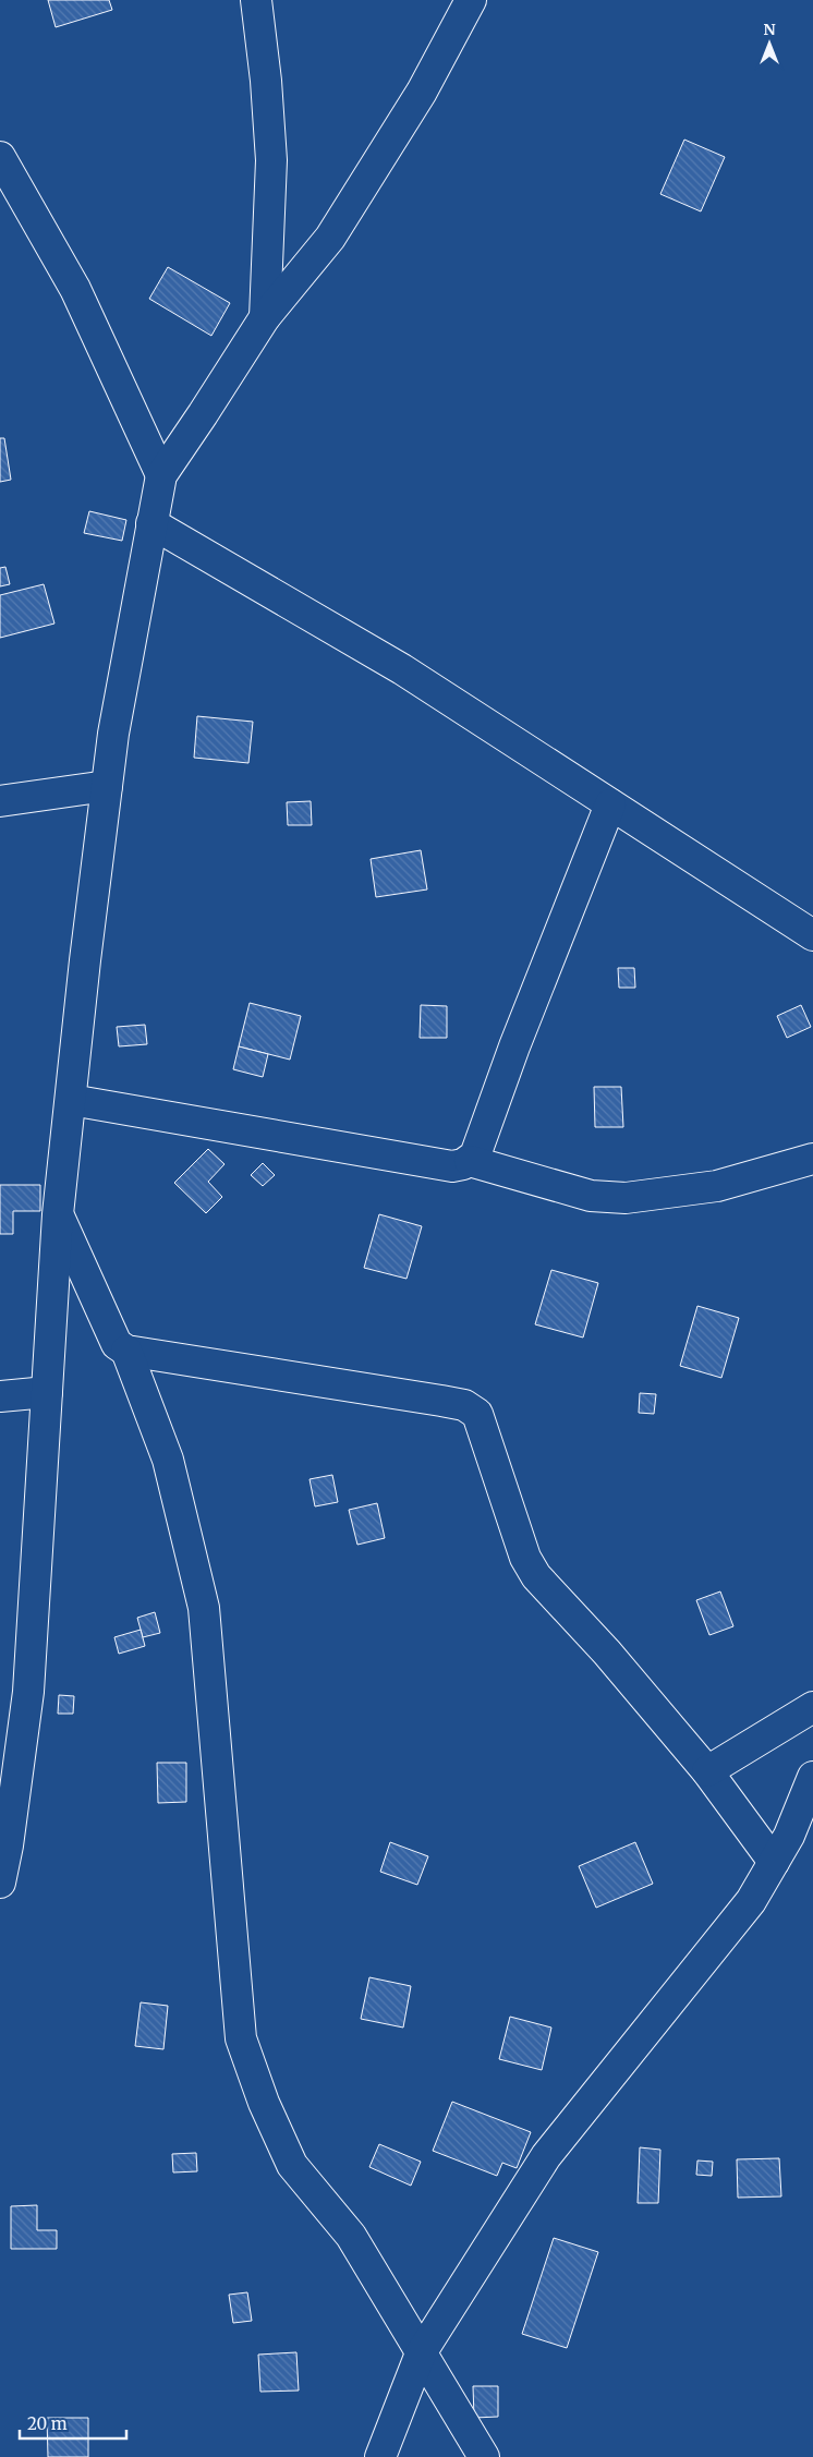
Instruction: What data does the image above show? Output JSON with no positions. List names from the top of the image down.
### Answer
{
  "scale_bar": "20 m",
  "north": "top"
}
